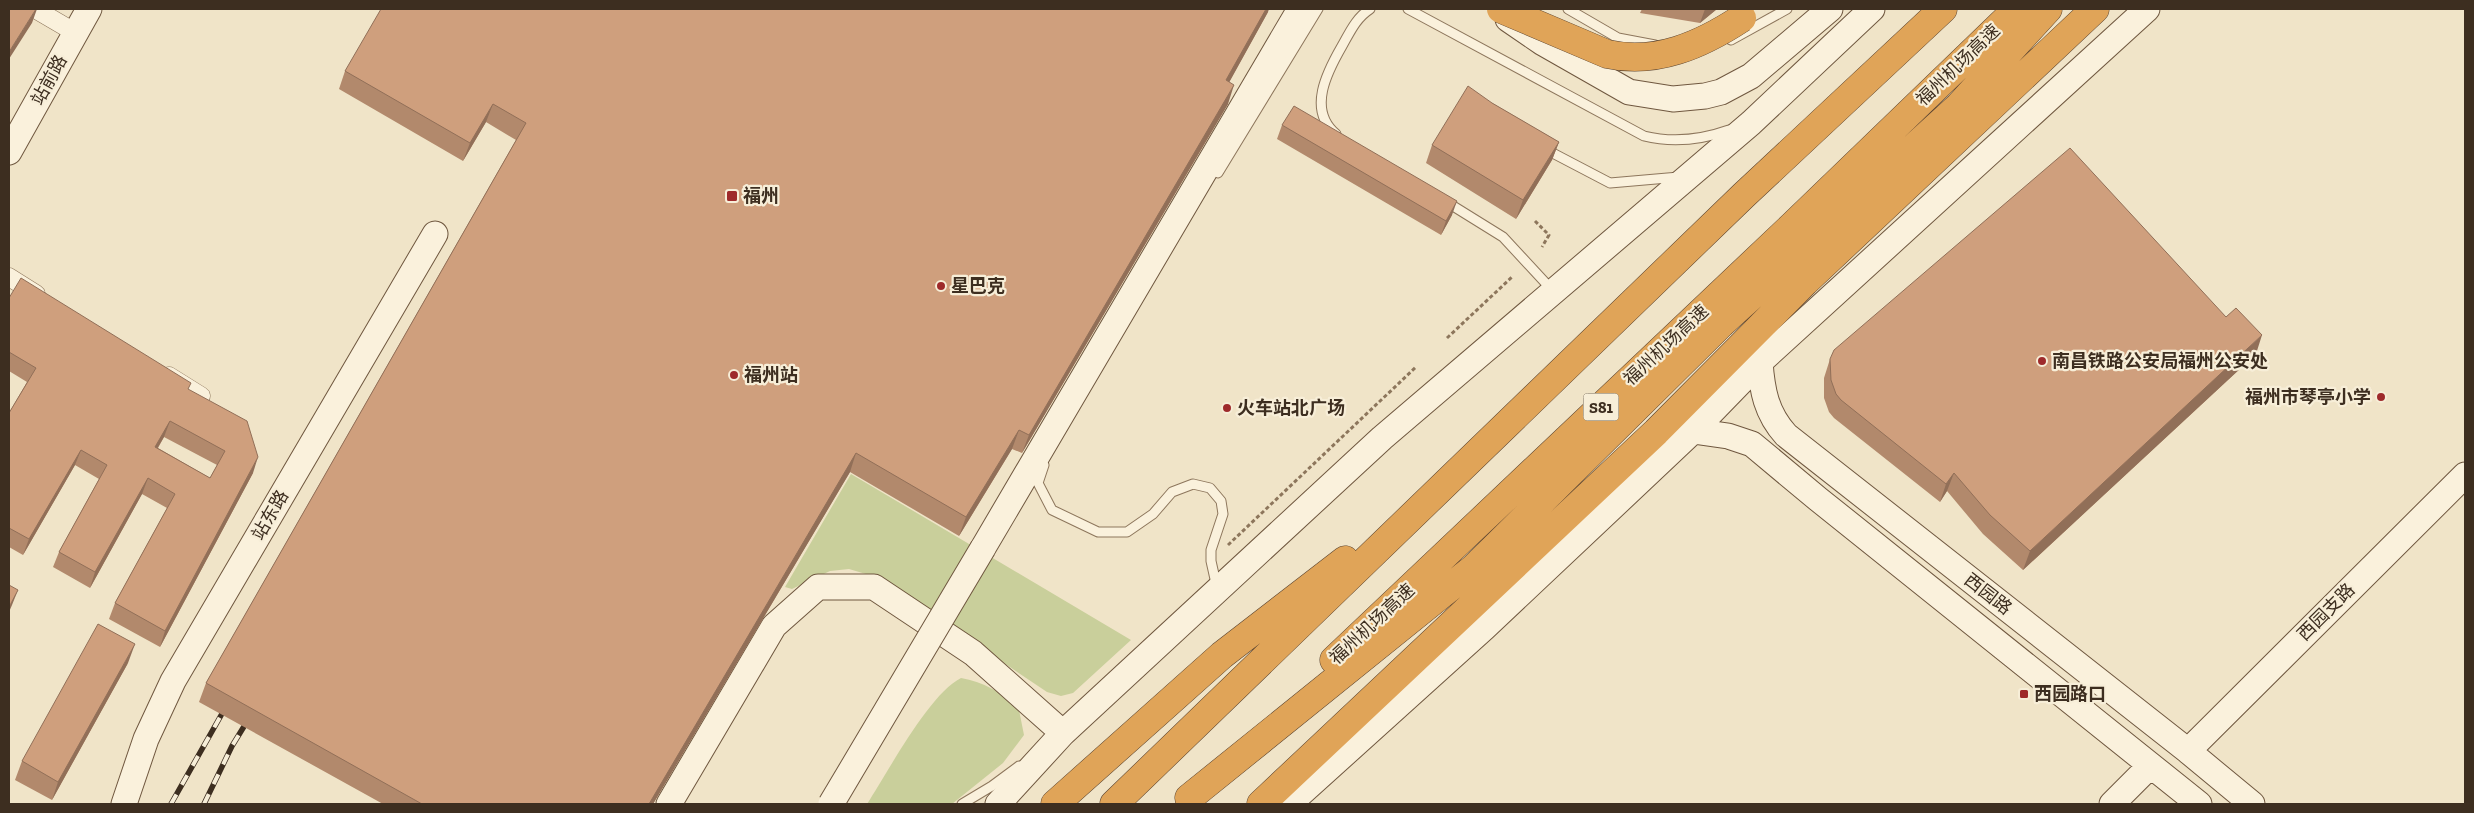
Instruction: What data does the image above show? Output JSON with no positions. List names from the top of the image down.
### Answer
{
  "streets": {
    "highway": ["福州机场高速", "S81"],
    "main road": [
      "站前路",
      "站东路",
      "西园路",
      "西园支路"
    ]
  },
  "crossings": [
    ["西园路", "西园支路"]
  ],
  "places": {
    "transit": ["福州", "西园路口"],
    "other": [
      "星巴克",
      "南昌铁路公安局福州公安处",
      "福州站",
      "福州市琴亭小学",
      "火车站北广场"
    ]
  }
}
